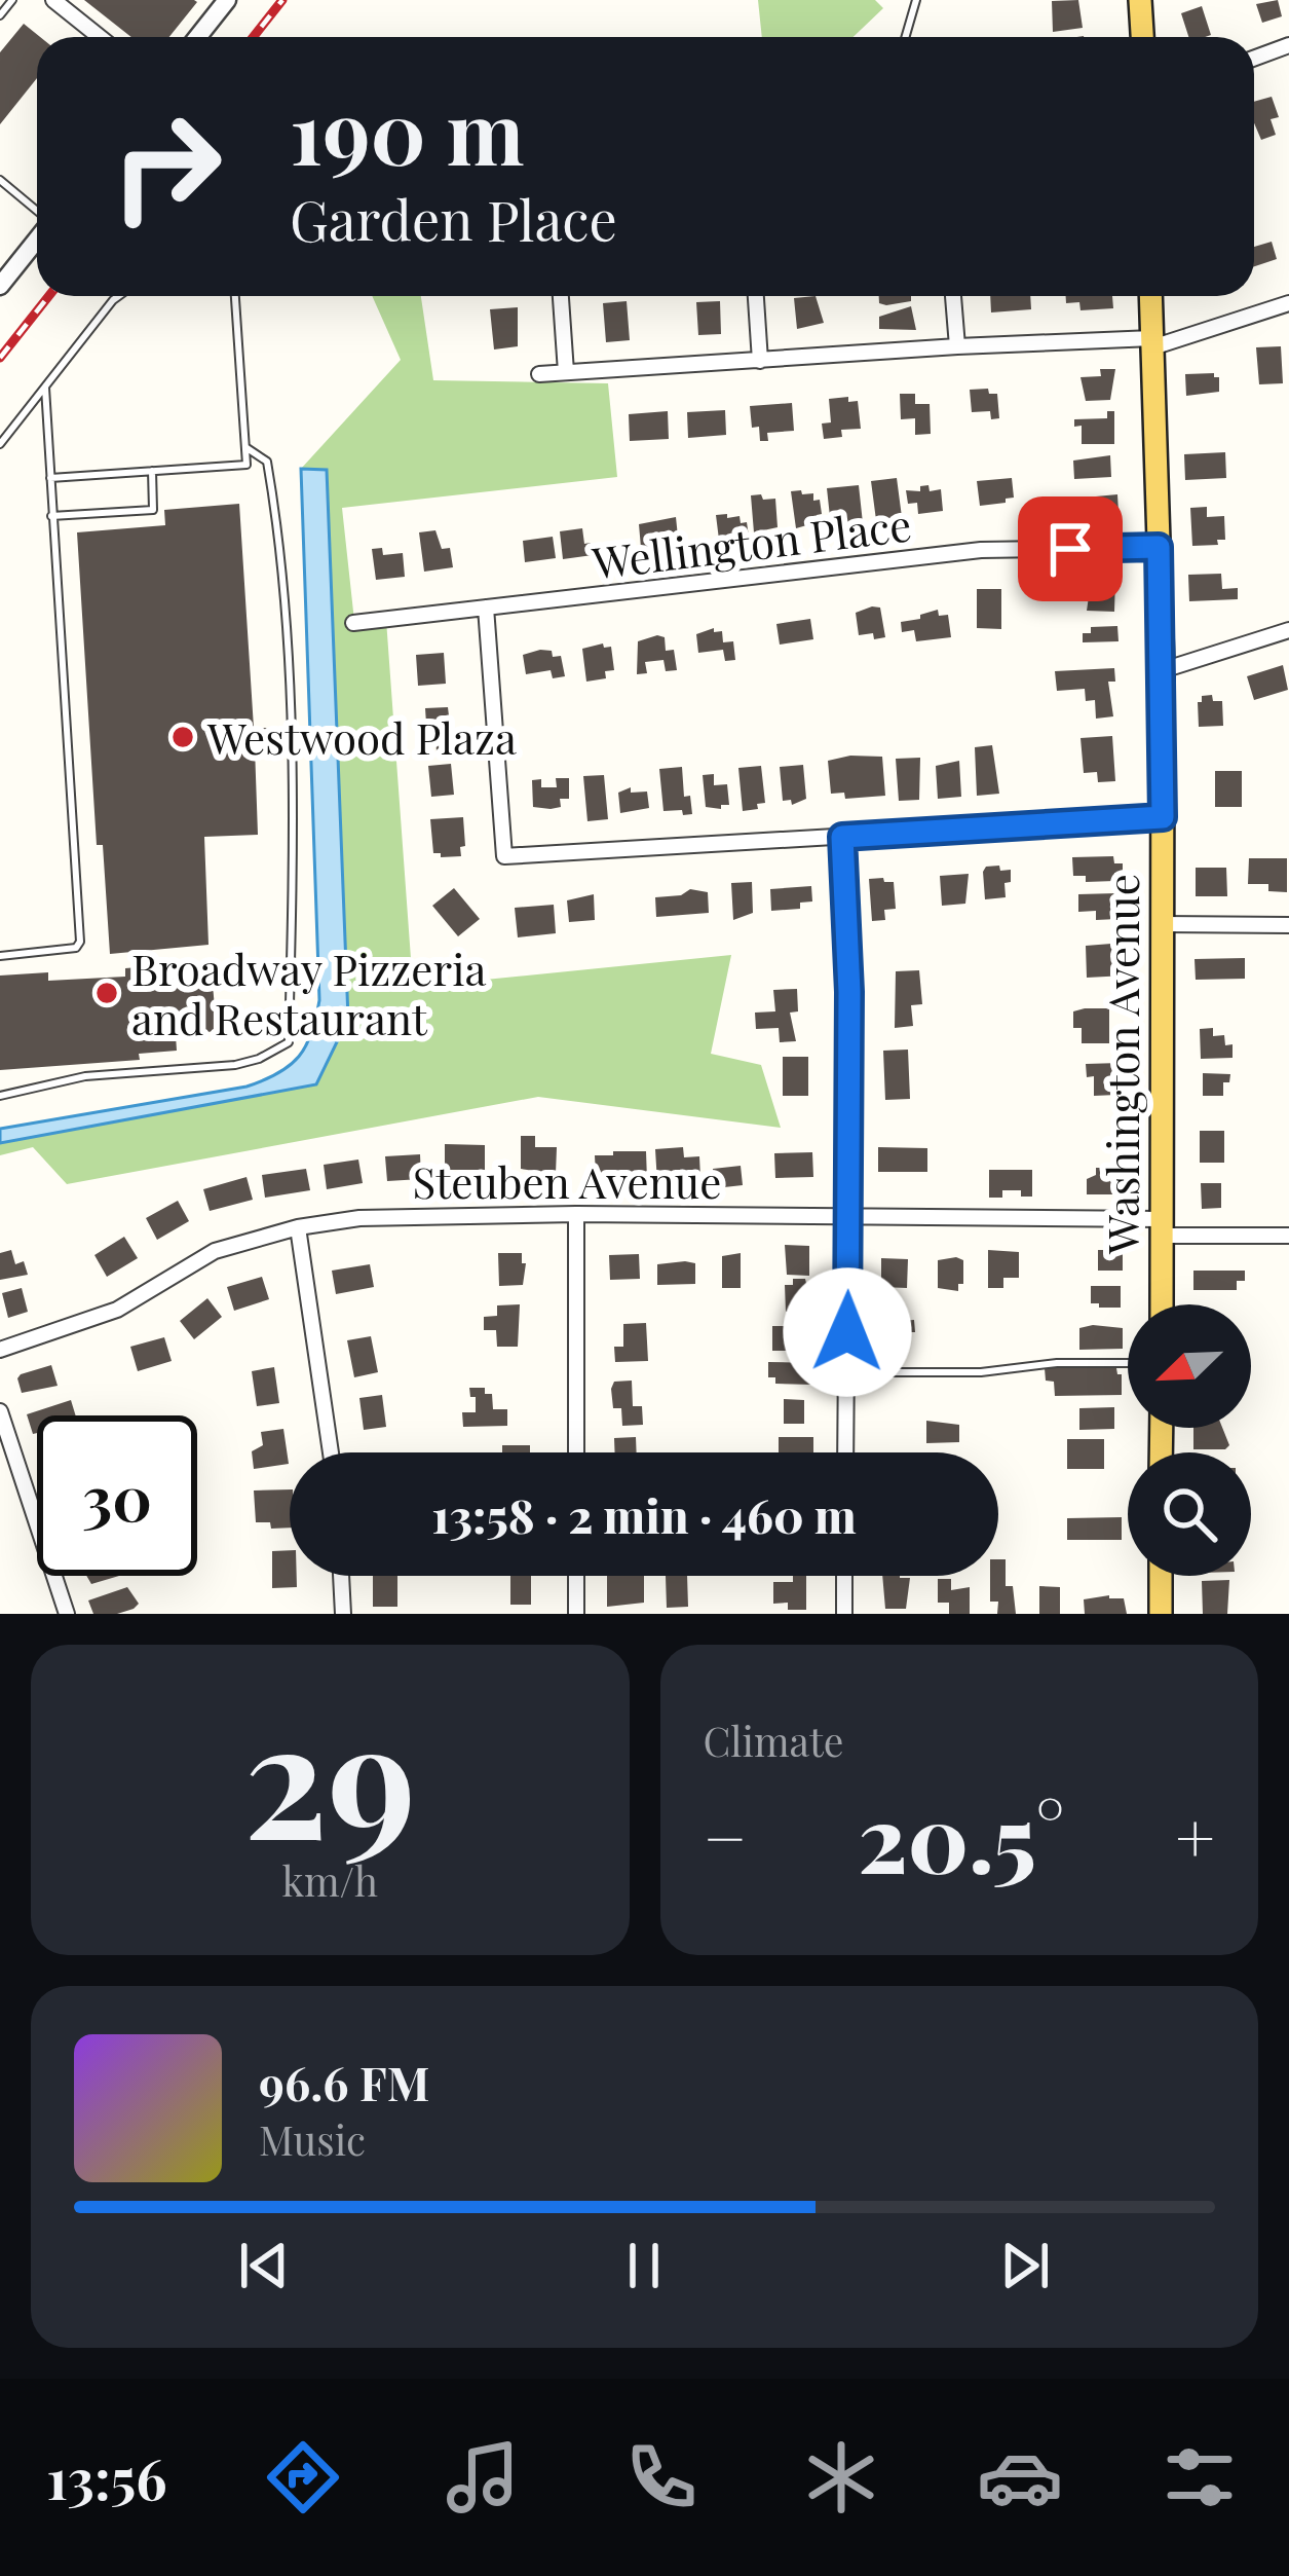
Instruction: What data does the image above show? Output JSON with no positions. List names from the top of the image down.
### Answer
{
  "streets": {
    "main road": ["Washington Avenue"],
    "street": ["Wellington Place", "Steuben Avenue"]
  },
  "crossings": [
    ["Wellington Place", "Washington Avenue"],
    ["Washington Avenue", "Steuben Avenue"]
  ],
  "places": ["Westwood Plaza", "Broadway Pizzeria and Restaurant"],
  "north": "bottom left",
  "page": {
    "turn": ["190 m", "Garden Place"],
    "limit": "30",
    "trip": "13:58 · 2 min · 460 m",
    "tile": [
      ["29", "km/h"],
      "Climate"
    ],
    "heat": ["−", "20.5°", "+"],
    "song": ["96.6 FM", "Music"],
    "tabs": "13:56"
  }
}
